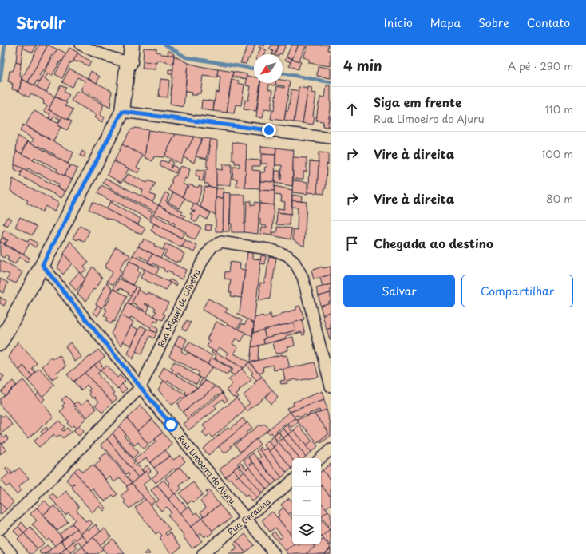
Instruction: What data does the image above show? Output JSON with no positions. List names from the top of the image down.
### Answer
{
  "streets": {
    "street": ["Rua Miguel de Oliveira", "Rua Limoeiro do Ajuru", "Rua Geracina"]
  },
  "crossings": [
    ["Rua Miguel de Oliveira", "Rua Limoeiro do Ajuru"],
    ["Rua Limoeiro do Ajuru", "Rua Geracina"]
  ],
  "north": "bottom left",
  "page": {
    "header": "Strollr",
    "nav": [
      "Início",
      "Mapa",
      "Sobre",
      "Contato"
    ],
    "heading": ["4 min", "A pé · 290 m"],
    "list": [
      ["Siga em frente", "Rua Limoeiro do Ajuru", "110 m"],
      ["Vire à direita", "100 m"],
      ["Vire à direita", "80 m"],
      "Chegada ao destino"
    ],
    "buttons": ["Salvar", "Compartilhar"],
    "map_buttons": ["+", "−"]
  }
}
